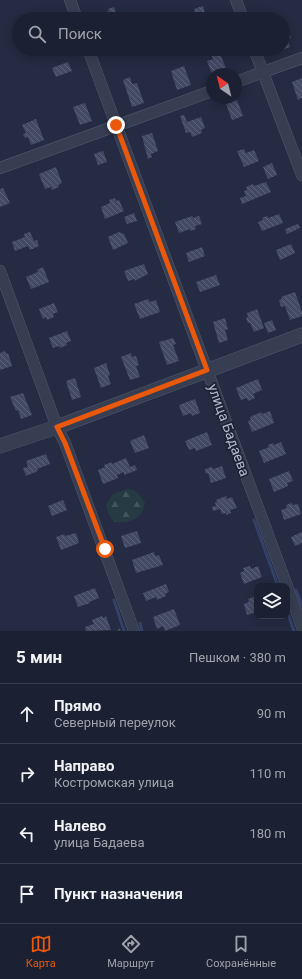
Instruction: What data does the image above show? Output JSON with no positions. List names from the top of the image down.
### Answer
{
  "streets": {
    "street": ["улица Бадаева"]
  },
  "north": "top left",
  "page": {
    "search": "Поиск",
    "heading": ["5 мин", "Пешком · 380 m"],
    "list": [
      ["Прямо", "Северный переулок", "90 m"],
      ["Направо", "Костромская улица", "110 m"],
      ["Налево", "улица Бадаева", "180 m"],
      "Пункт назначения"
    ],
    "nav": ["Карта", "Маршрут", "Сохранённые"]
  }
}
